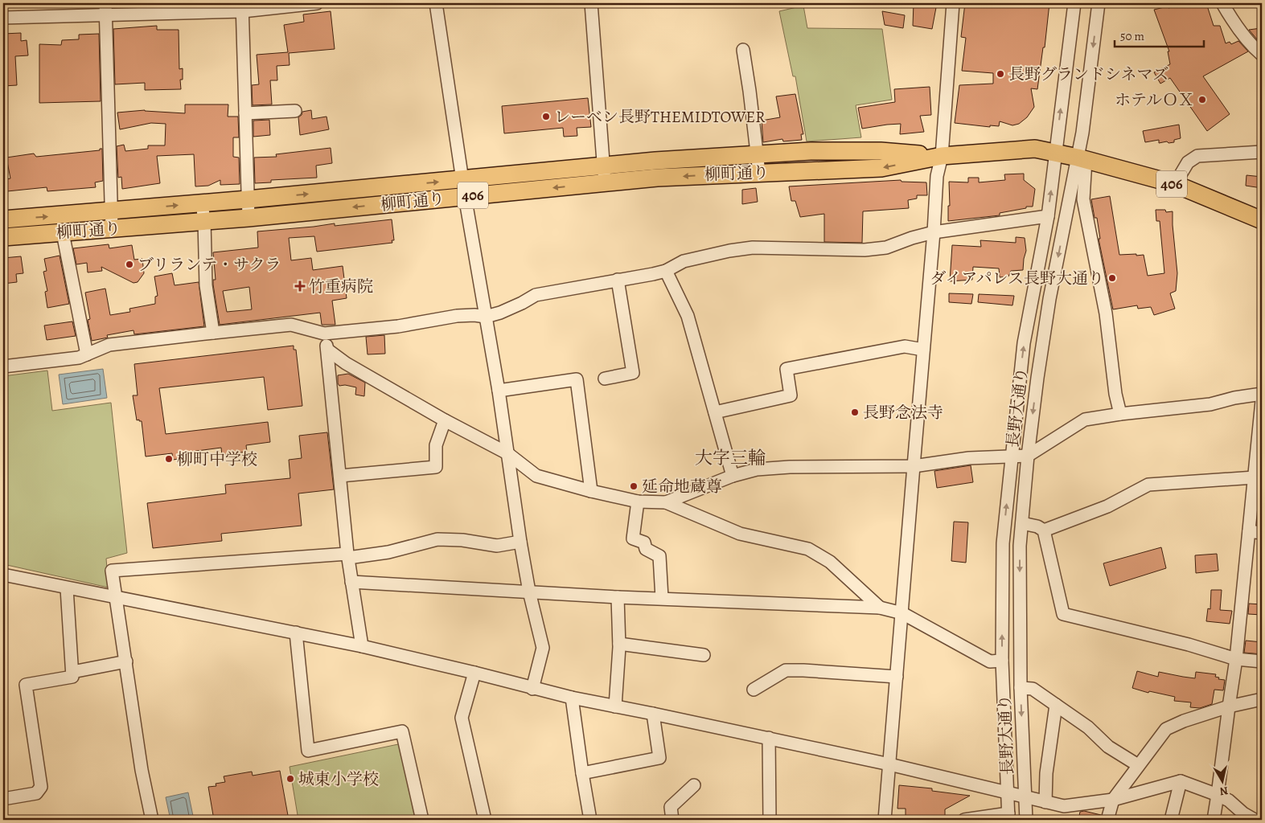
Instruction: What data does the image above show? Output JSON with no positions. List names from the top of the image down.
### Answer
{
  "streets": {
    "highway": ["柳町通り", "406"],
    "street": ["長野大通り"]
  },
  "crossings": [
    ["柳町通り", "406"],
    ["柳町通り", "長野大通り"],
    ["406", "長野大通り"]
  ],
  "districts": ["大字三輪"],
  "places": {
    "other": [
      "長野グランドシネマズ",
      "ホテルＯＸ",
      "レーベン長野THEMIDTOWER",
      "ブリランテ・サクラ",
      "ダイアパレス長野大通り",
      "長野念法寺",
      "柳町中学校",
      "延命地蔵尊",
      "城東小学校"
    ],
    "health": ["竹重病院"]
  },
  "scale_bar": "50 m",
  "north": "bottom"
}
